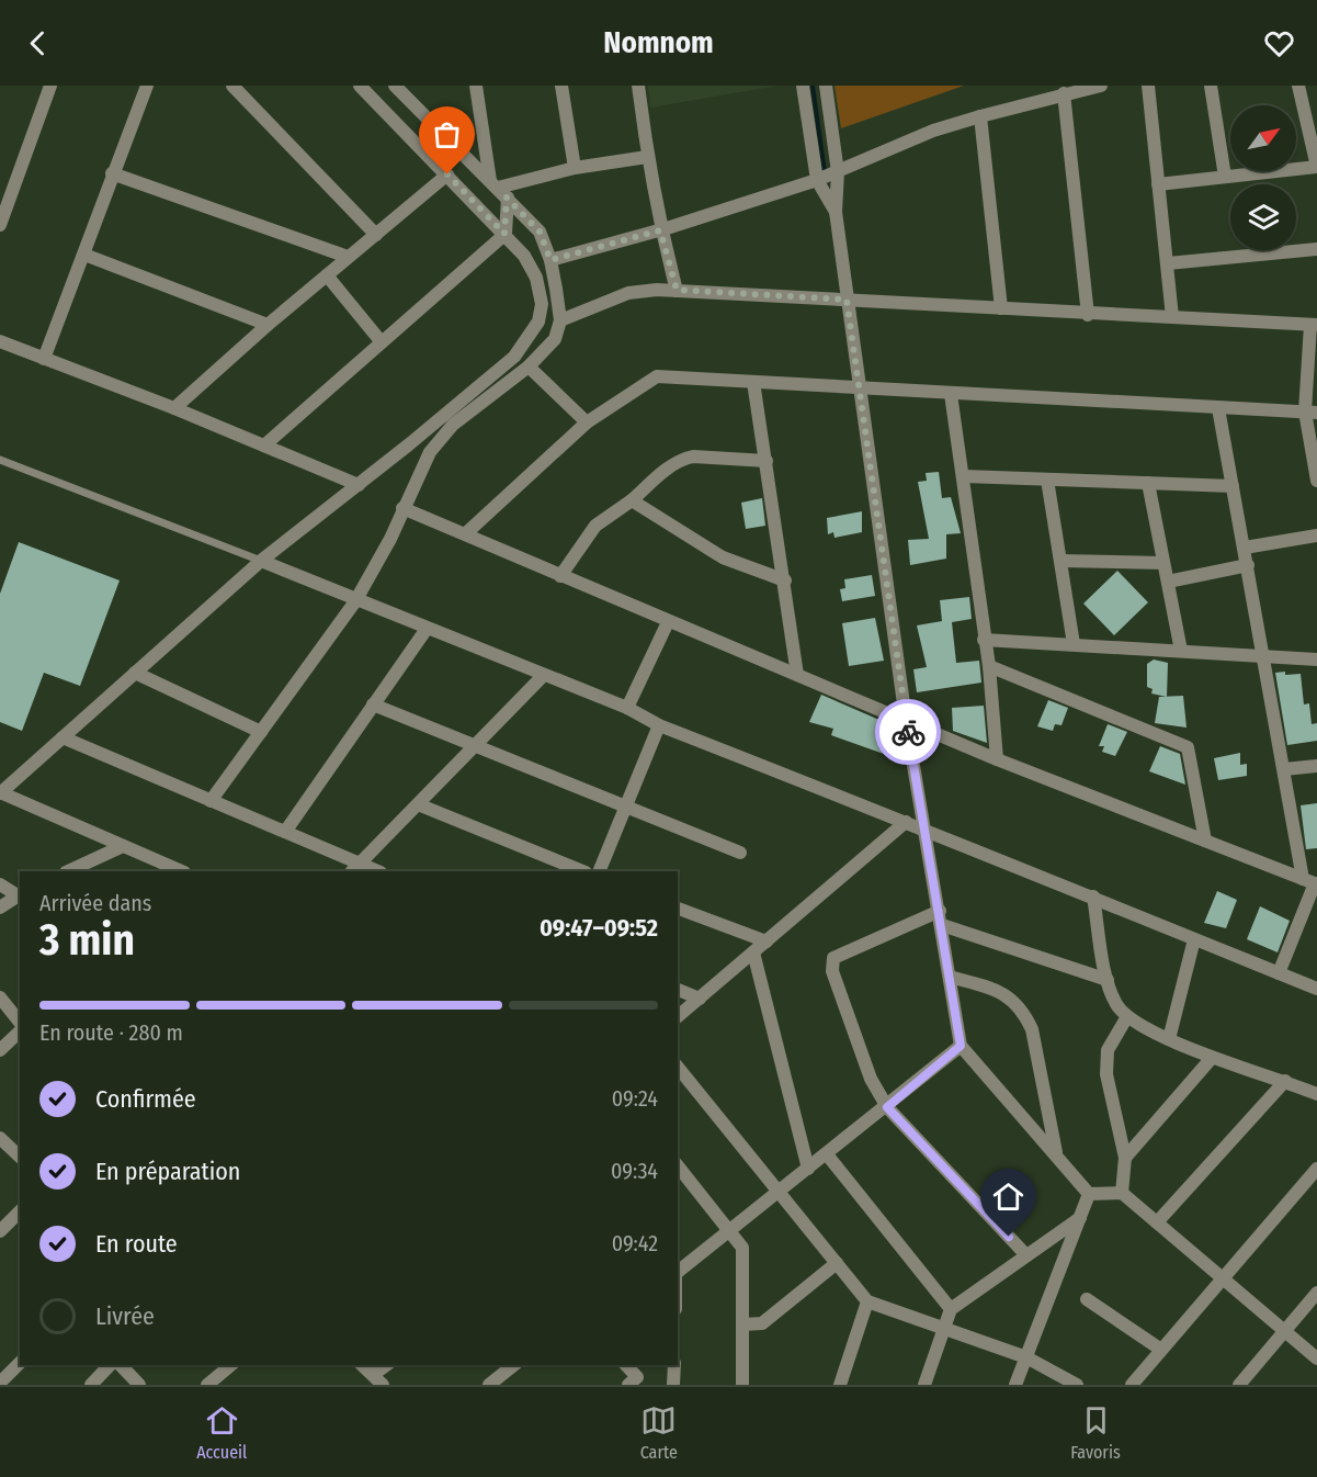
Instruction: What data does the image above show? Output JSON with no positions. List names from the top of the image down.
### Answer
{
  "north": "top right",
  "page": {
    "header": "Nomnom",
    "heading": ["3 min", "Arrivée dans", "09:47–09:52"],
    "bar": "En route · 280 m",
    "list": [
      ["Confirmée", "09:24"],
      ["En préparation", "09:34"],
      ["En route", "09:42"],
      "Livrée"
    ],
    "tabs": ["Accueil", "Carte", "Favoris"]
  }
}
